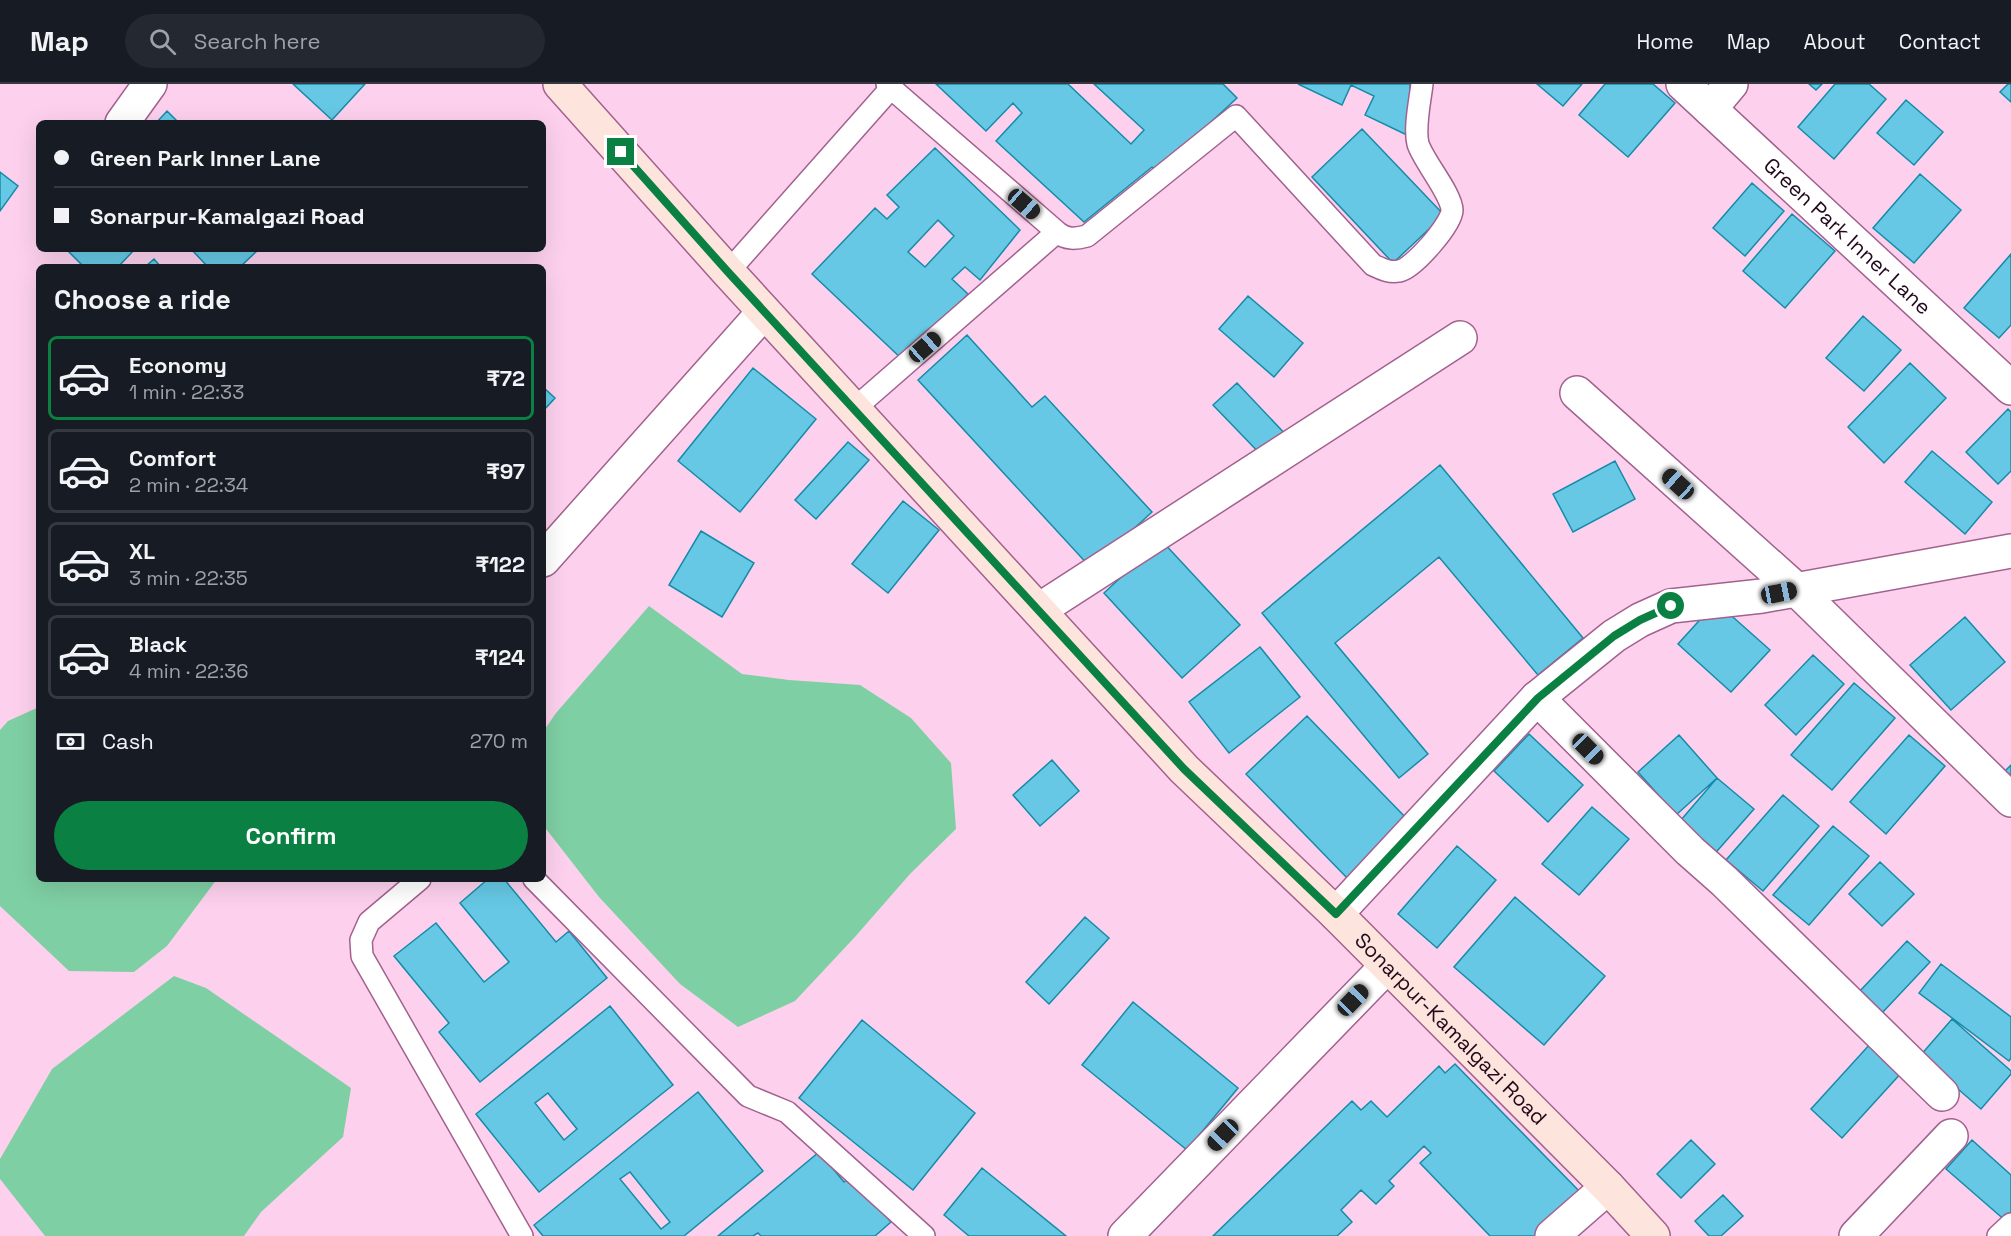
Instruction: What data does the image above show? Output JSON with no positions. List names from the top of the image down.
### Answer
{
  "streets": {
    "main road": ["Sonarpur-Kamalgazi Road"],
    "street": ["Green Park Inner Lane"]
  },
  "page": {
    "header": "Map",
    "search": "Search here",
    "nav": [
      "Home",
      "Map",
      "About",
      "Contact"
    ],
    "banner": ["Green Park Inner Lane", "Sonarpur-Kamalgazi Road"],
    "heading": "Choose a ride",
    "list": [
      {
        "name": "Economy",
        "note": "1 min · 22:33",
        "value": "₹72"
      },
      {
        "name": "Comfort",
        "note": "2 min · 22:34",
        "value": "₹97"
      },
      {
        "name": "XL",
        "note": "3 min · 22:35",
        "value": "₹122"
      },
      {
        "name": "Black",
        "note": "4 min · 22:36",
        "value": "₹124"
      }
    ],
    "pay": ["Cash", "270 m"],
    "buttons": "Confirm"
  }
}
